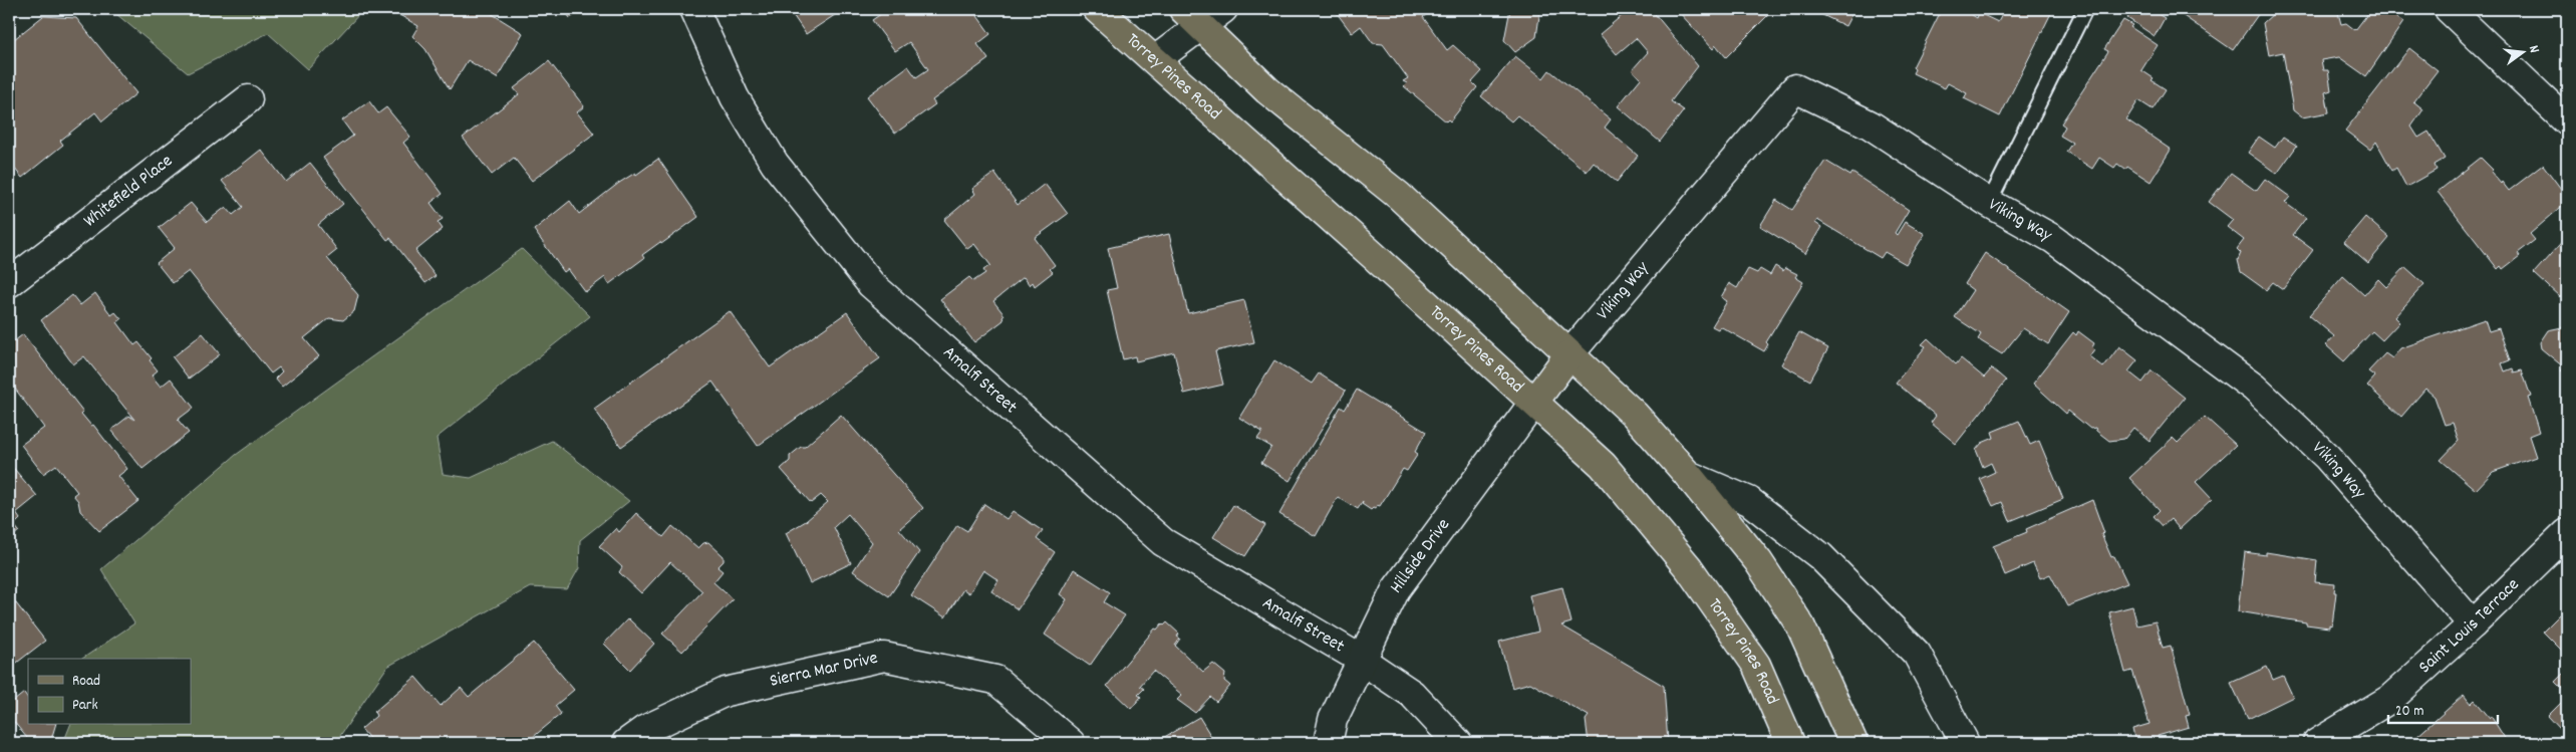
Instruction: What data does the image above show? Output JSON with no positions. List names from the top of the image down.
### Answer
{
  "streets": {
    "main road": ["Torrey Pines Road", "Hillside Drive"],
    "street": [
      "Whitefield Place",
      "Viking Way",
      "Amalfi Street",
      "Saint Louis Terrace",
      "Sierra Mar Drive"
    ]
  },
  "crossings": [
    ["Torrey Pines Road", "Hillside Drive"],
    ["Viking Way", "Hillside Drive"],
    ["Viking Way", "Saint Louis Terrace"],
    ["Amalfi Street", "Hillside Drive"]
  ],
  "legend": ["Road", "Park"],
  "scale_bar": "20 m",
  "north": "right"
}
